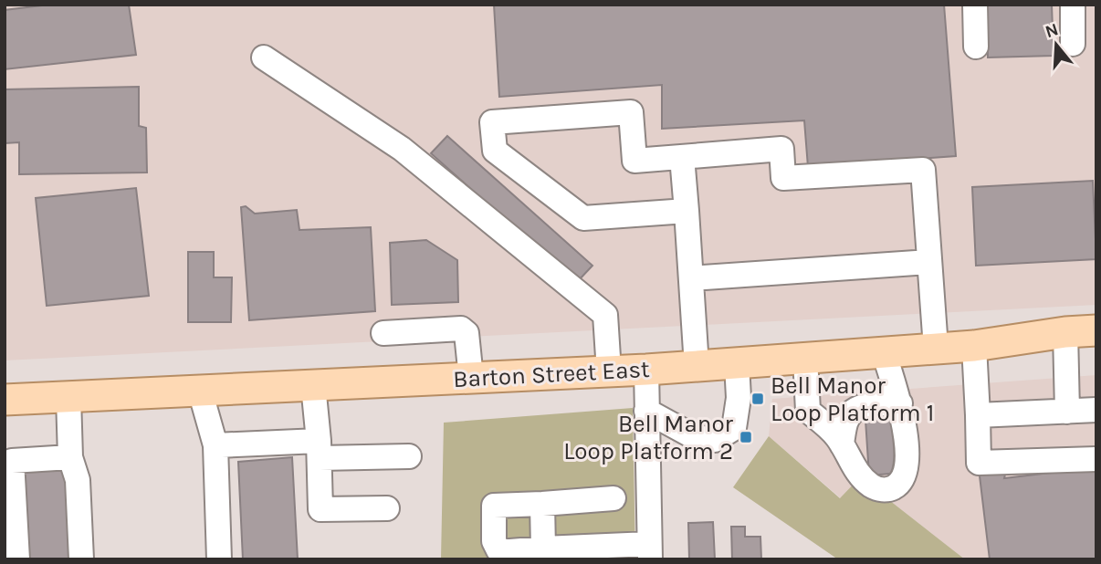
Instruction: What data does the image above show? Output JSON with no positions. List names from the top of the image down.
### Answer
{
  "streets": {
    "main road": ["Barton Street East"]
  },
  "places": {
    "transit": ["Bell Manor Loop Platform 1", "Bell Manor Loop Platform 2"]
  },
  "north": "top"
}
